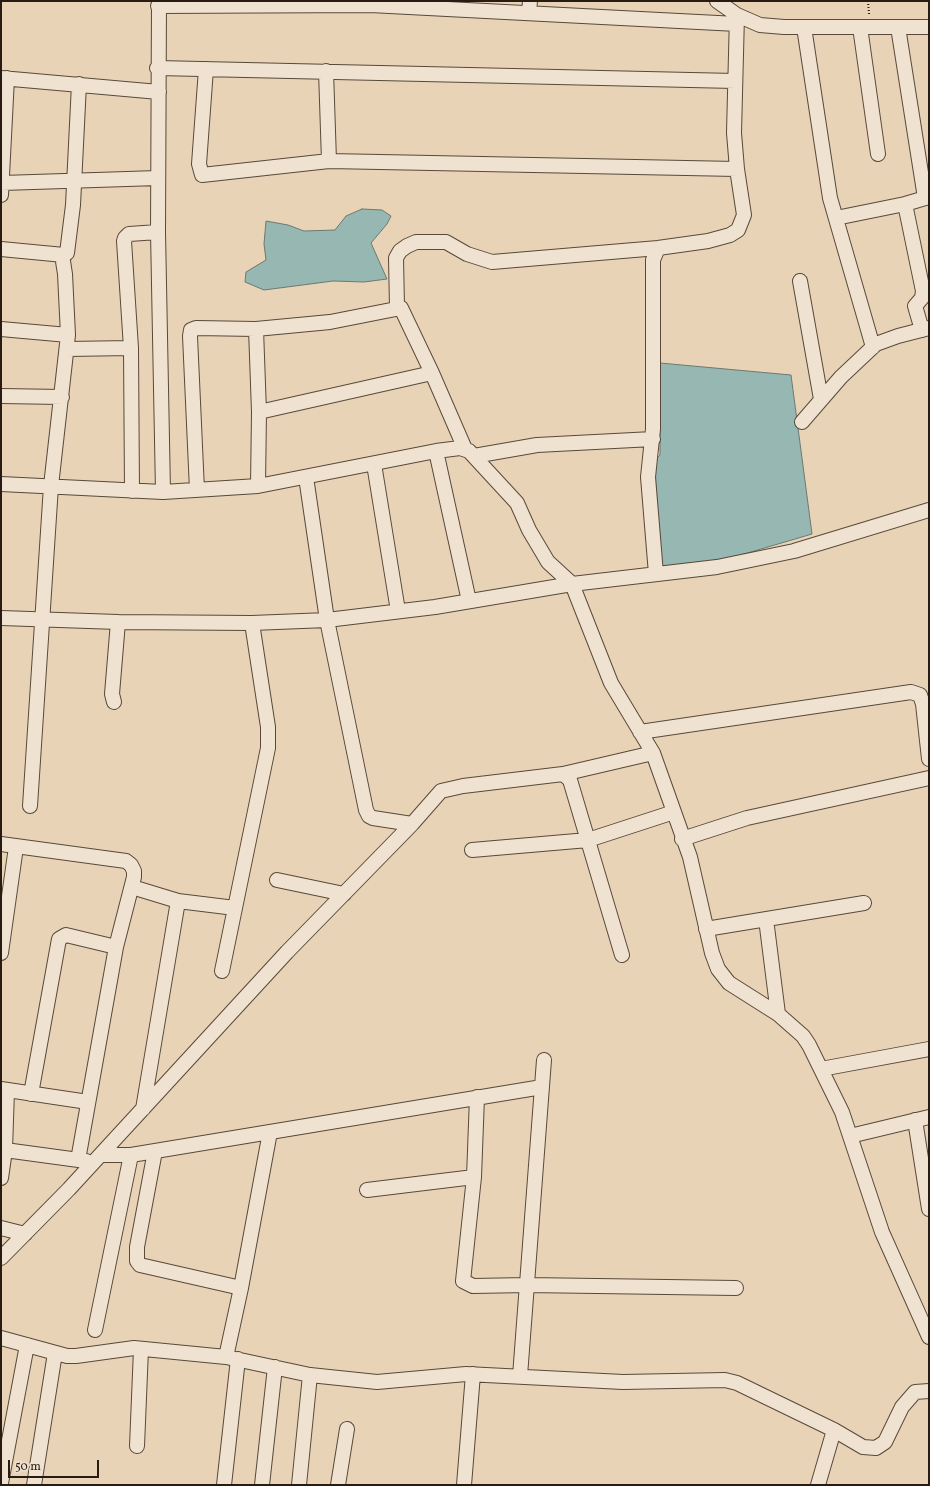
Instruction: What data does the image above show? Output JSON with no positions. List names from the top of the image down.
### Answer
{
  "scale_bar": "50 m"
}
